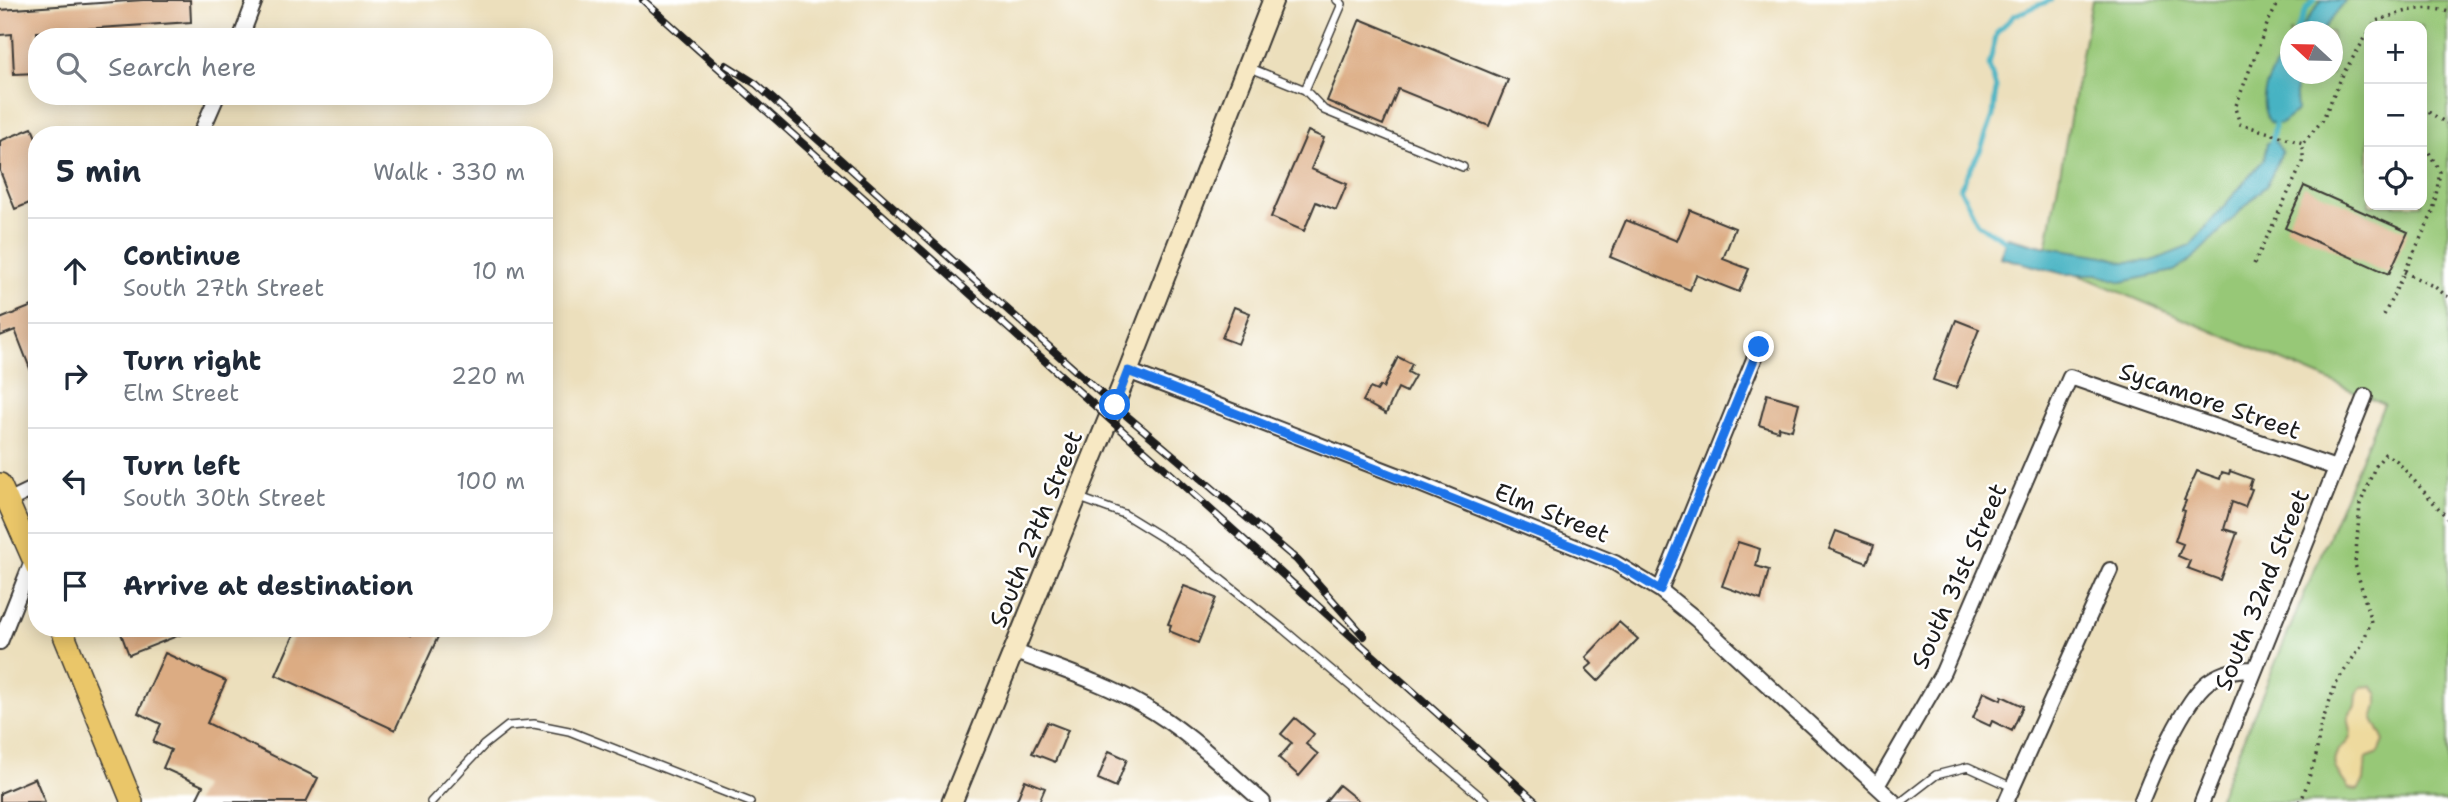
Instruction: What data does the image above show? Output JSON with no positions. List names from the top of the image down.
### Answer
{
  "streets": {
    "main road": ["South 27th Street"],
    "street": [
      "Sycamore Street",
      "Elm Street",
      "South 31st Street",
      "South 32nd Street"
    ]
  },
  "crossings": [
    ["Sycamore Street", "South 31st Street"],
    ["Sycamore Street", "South 32nd Street"],
    ["Elm Street", "South 27th Street"],
    ["Elm Street", "South 31st Street"]
  ],
  "north": "left",
  "page": {
    "map_buttons": ["+", "−"],
    "search": "Search here",
    "heading": ["5 min", "Walk · 330 m"],
    "list": [
      ["Continue", "South 27th Street", "10 m"],
      ["Turn right", "Elm Street", "220 m"],
      ["Turn left", "South 30th Street", "100 m"],
      "Arrive at destination"
    ]
  }
}
